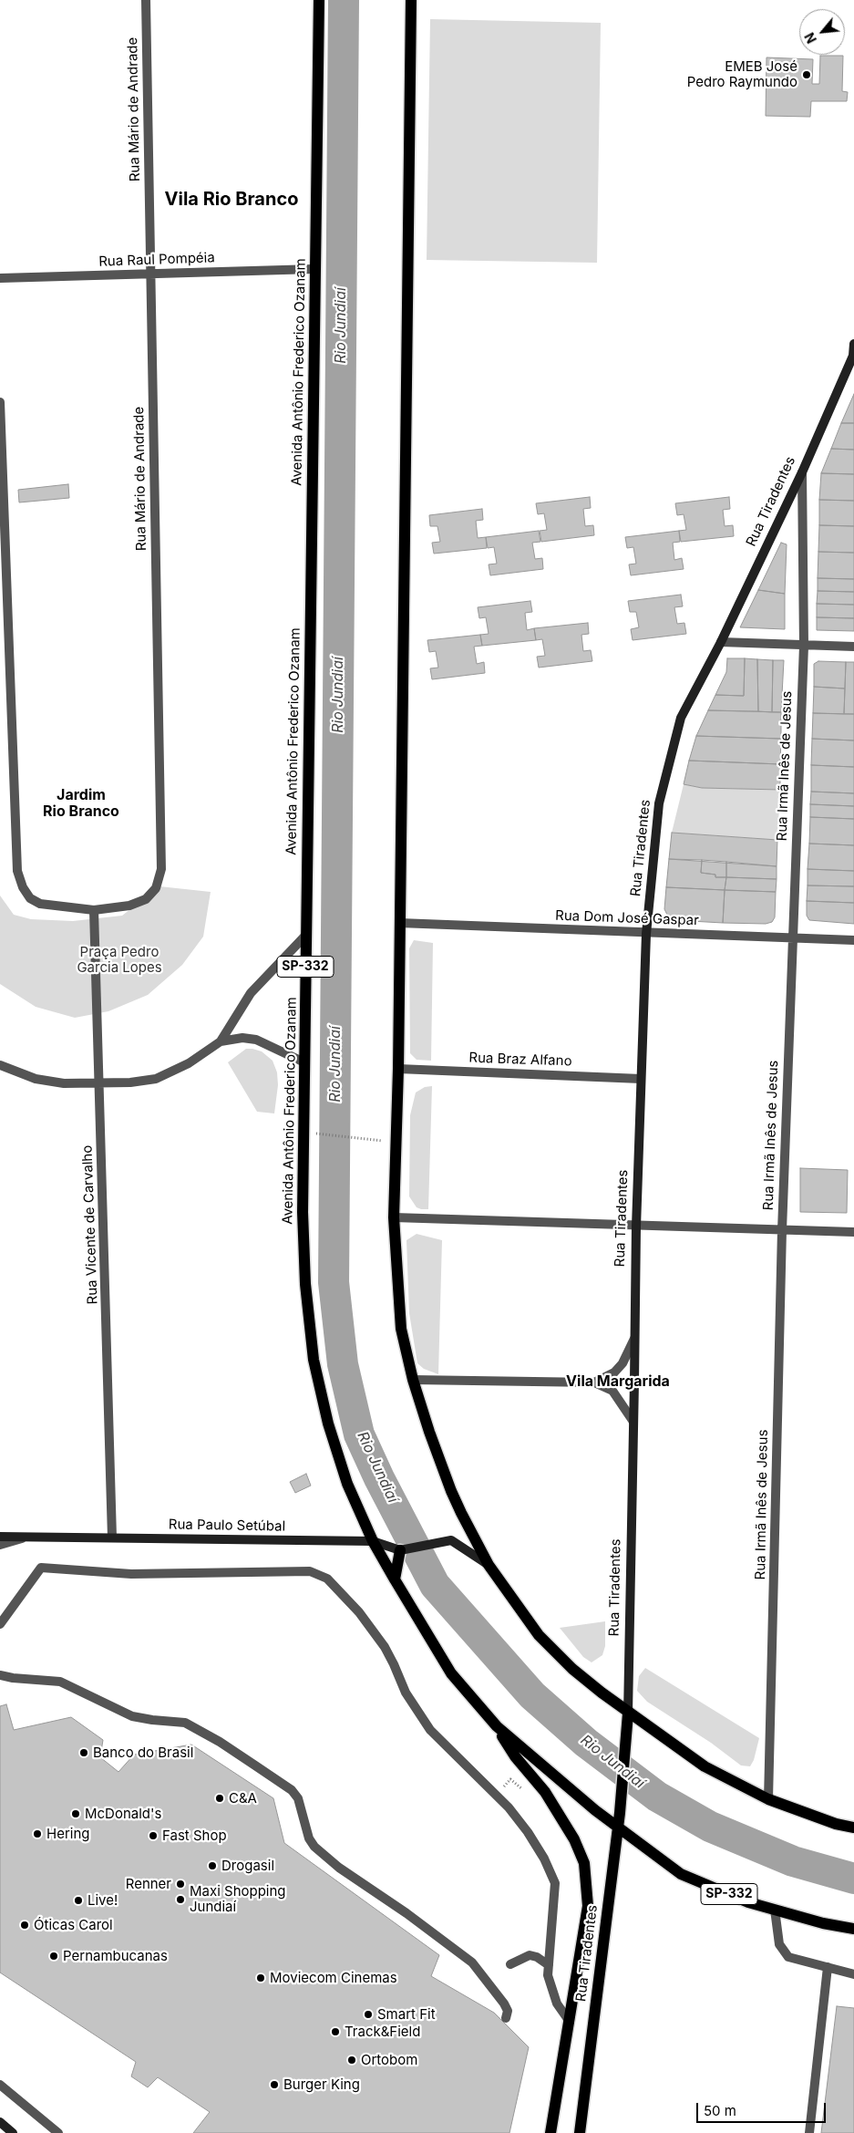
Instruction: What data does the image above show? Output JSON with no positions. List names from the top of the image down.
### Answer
{
  "streets": {
    "main road": ["Avenida Antônio Frederico Ozanam", "Rua Tiradentes", "SP-332"],
    "street": [
      "Rua Mário de Andrade",
      "Rua Raul Pompéia",
      "Rua Irmã Inês de Jesus",
      "Rua Dom José Gaspar",
      "Rua Braz Alfano",
      "Rua Vicente de Carvalho",
      "Rua Paulo Setúbal"
    ]
  },
  "crossings": [
    ["Rua Mário de Andrade", "Rua Raul Pompéia"],
    ["Rua Mário de Andrade", "Rua Vicente de Carvalho"],
    ["Rua Raul Pompéia", "Avenida Antônio Frederico Ozanam"],
    ["Avenida Antônio Frederico Ozanam", "Rua Tiradentes"],
    ["Avenida Antônio Frederico Ozanam", "Rua Paulo Setúbal"],
    ["Rua Tiradentes", "Rua Irmã Inês de Jesus"],
    ["Rua Tiradentes", "Rua Dom José Gaspar"],
    ["Rua Tiradentes", "Rua Braz Alfano"],
    ["Rua Irmã Inês de Jesus", "Rua Dom José Gaspar"],
    ["Rua Vicente de Carvalho", "Rua Paulo Setúbal"]
  ],
  "districts": ["Vila Rio Branco", "Jardim Rio Branco", "Vila Margarida"],
  "water": ["Rio Jundiaí"],
  "parks": ["Praça Pedro Garcia Lopes"],
  "places": [
    "EMEB José Pedro Raymundo",
    "Banco do Brasil",
    "C&A",
    "McDonald's",
    "Hering",
    "Fast Shop",
    "Drogasil",
    "Renner",
    "Maxi Shopping Jundiaí",
    "Live!",
    "Óticas Carol",
    "Pernambucanas",
    "Moviecom Cinemas",
    "Smart Fit",
    "Track&Field",
    "Ortobom",
    "Burger King"
  ],
  "scale_bar": "50 m",
  "north": "bottom left"
}
